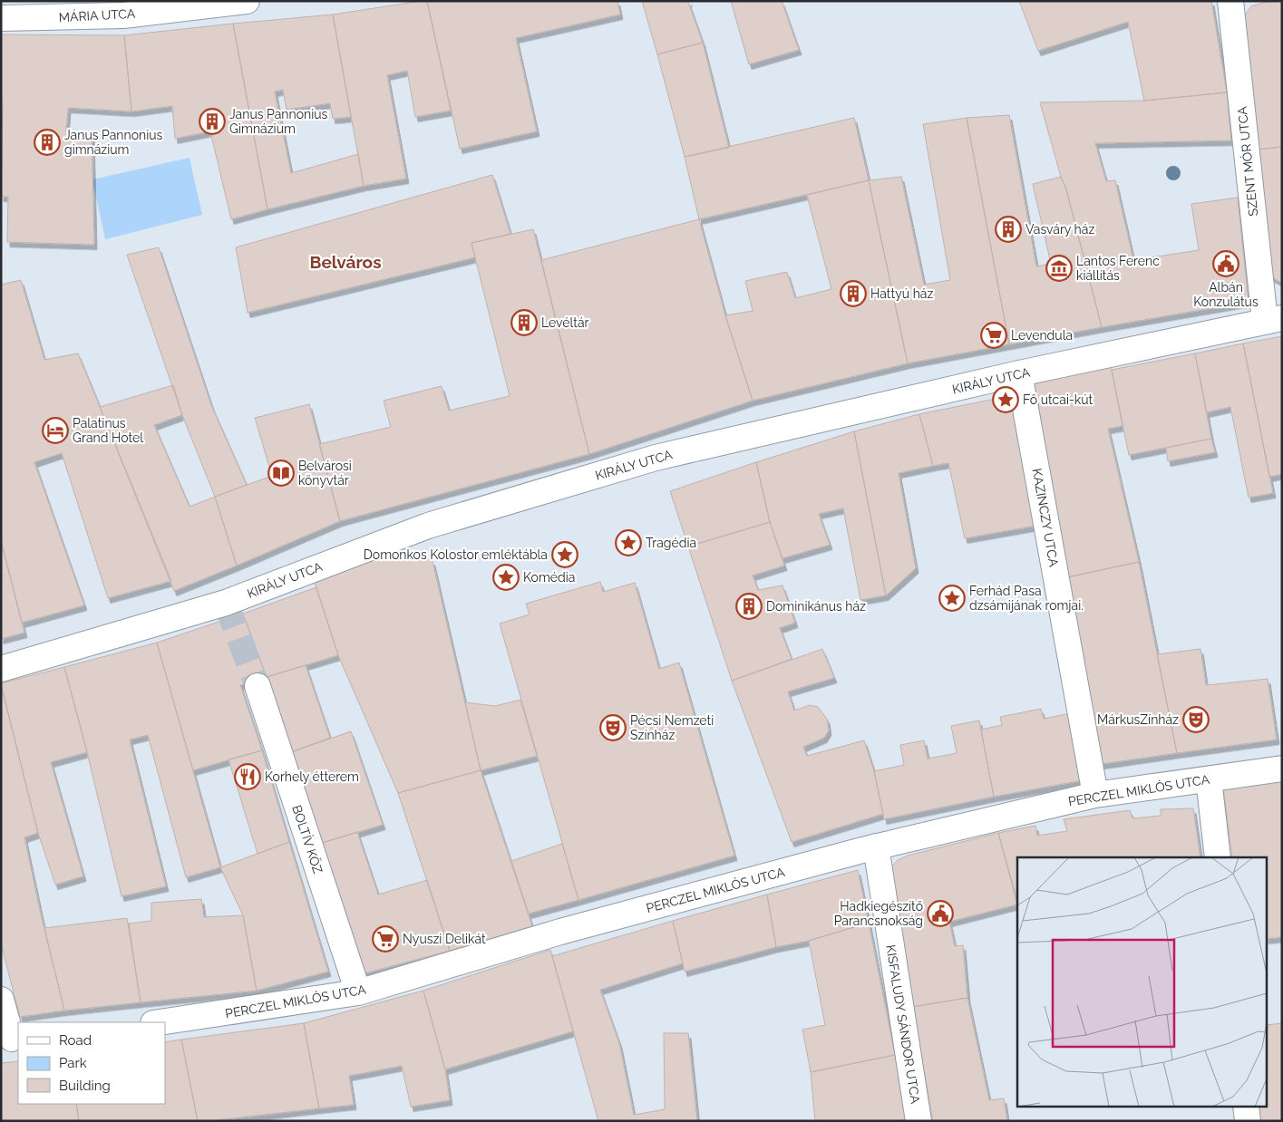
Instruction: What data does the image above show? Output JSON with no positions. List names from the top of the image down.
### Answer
{
  "streets": {
    "street": [
      "MÁRIA UTCA",
      "SZENT MÓR UTCA",
      "KIRÁLY UTCA",
      "KAZINCZY UTCA",
      "PERCZEL MIKLÓS UTCA",
      "BOLTÍV KÖZ",
      "KISFALUDY SÁNDOR UTCA"
    ]
  },
  "crossings": [
    ["SZENT MÓR UTCA", "KIRÁLY UTCA"],
    ["KIRÁLY UTCA", "KAZINCZY UTCA"],
    ["KAZINCZY UTCA", "PERCZEL MIKLÓS UTCA"],
    ["PERCZEL MIKLÓS UTCA", "BOLTÍV KÖZ"],
    ["PERCZEL MIKLÓS UTCA", "KISFALUDY SÁNDOR UTCA"]
  ],
  "districts": ["Belváros"],
  "places": {
    "building": [
      "Janus Pannonius Gimnázium",
      "Janus Pannonius gimnázium",
      "Vasváry ház",
      "Hattyú ház",
      "Levéltár",
      "Dominikánus ház"
    ],
    "public building": ["Albán Konzulátus", "Hadkiegészítő Parancsnokság"],
    "museum": ["Lantos Ferenc kiállítás"],
    "supermarket": ["Levendula", "Nyuszi Delikát"],
    "place": [
      "Fő utcai-kút",
      "Tragédia",
      "Domonkos Kolostor emléktábla",
      "Komédia",
      "Ferhád Pasa dzsámijának romjai."
    ],
    "hotel": ["Palatinus Grand Hotel"],
    "library": ["Belvárosi könyvtár"],
    "theatre": ["MárkusZínház", "Pécsi Nemzeti Színház"],
    "restaurant": ["Korhely étterem"]
  },
  "legend": ["Road", "Park", "Building"]
}
